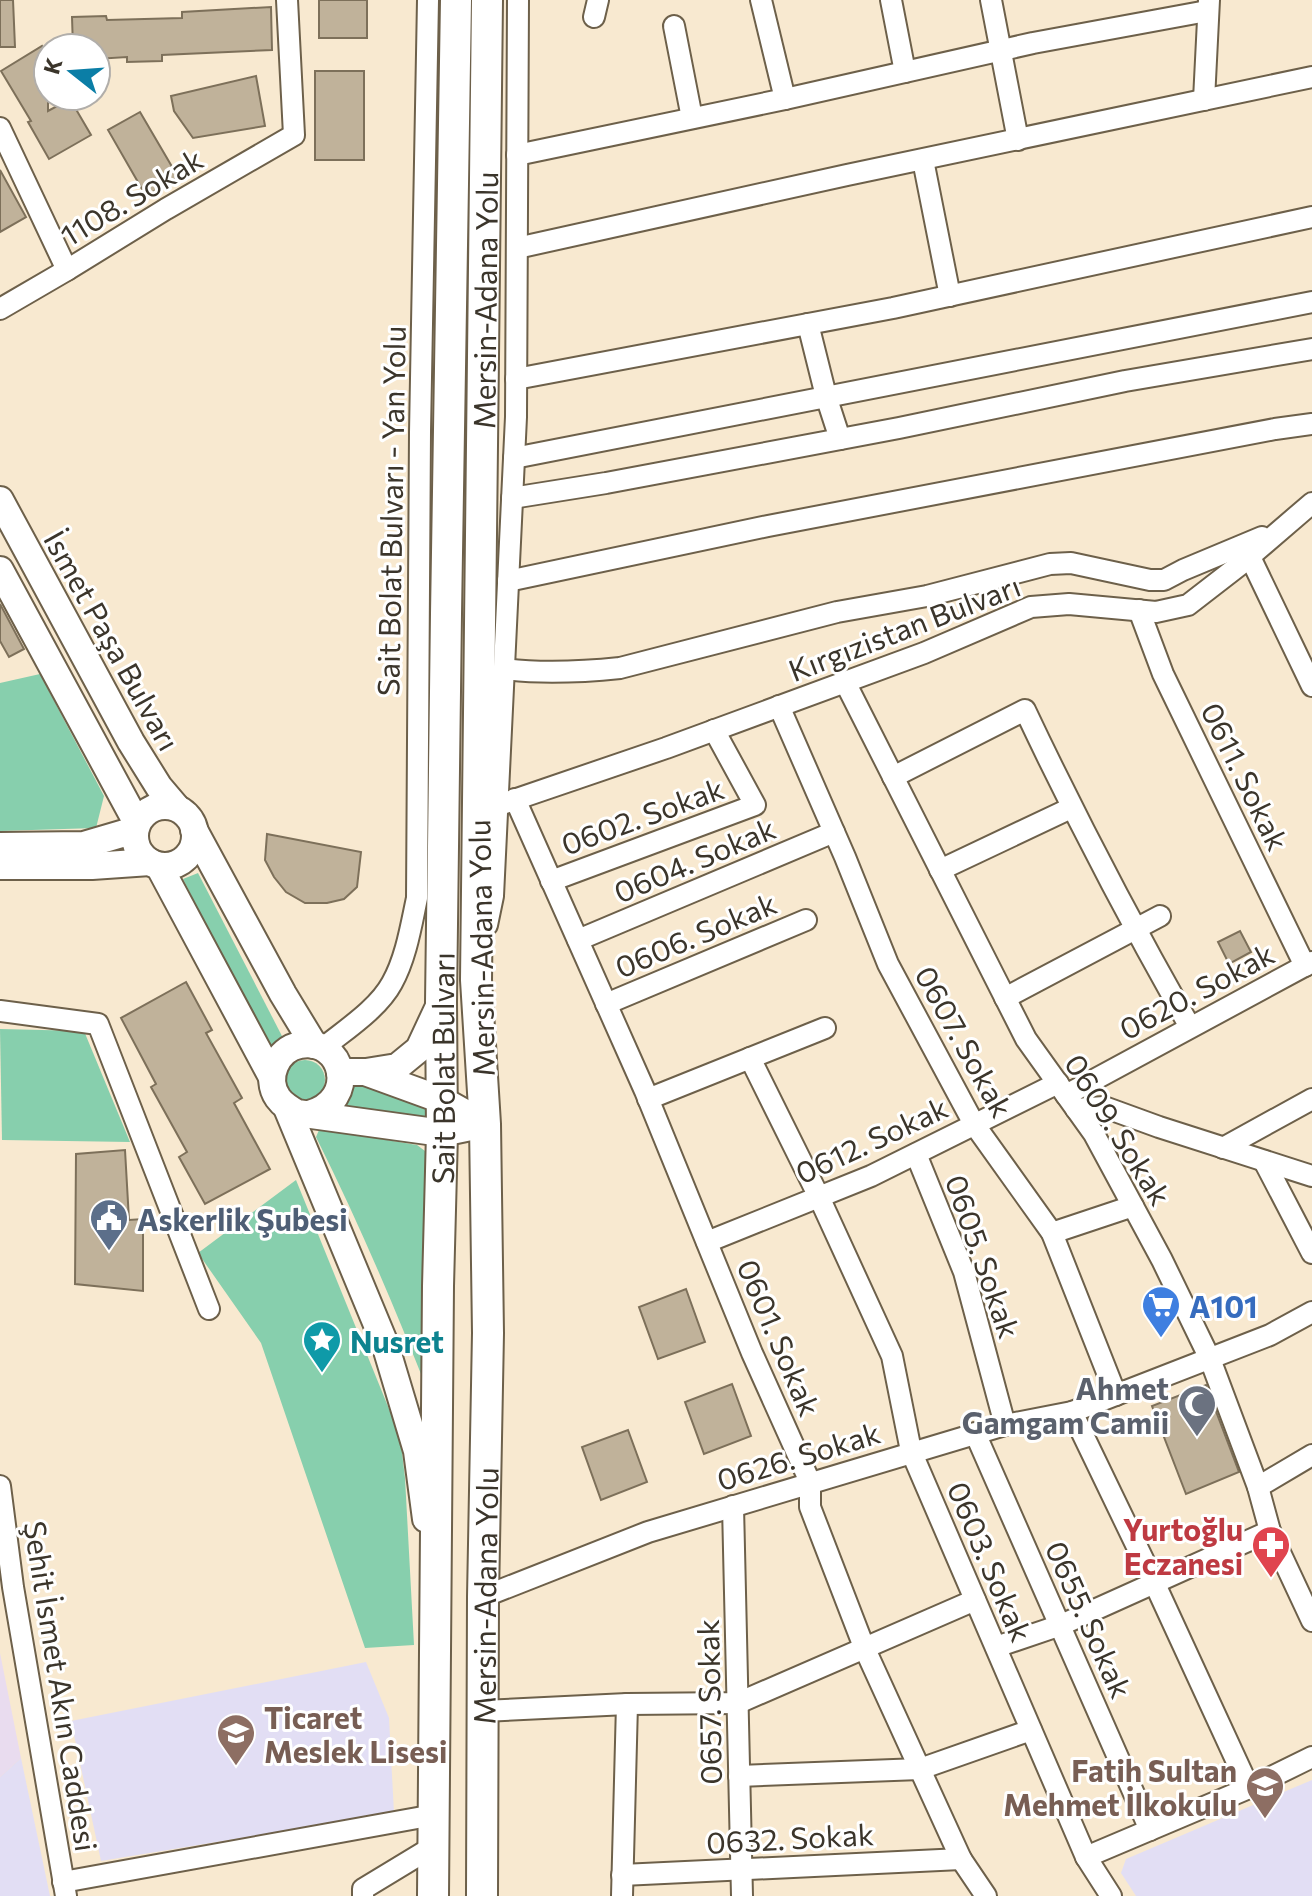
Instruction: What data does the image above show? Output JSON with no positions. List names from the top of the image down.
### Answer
{
  "streets": {
    "highway": ["Mersin-Adana Yolu", "Sait Bolat Bulvarı"],
    "main road": ["İsmet Paşa Bulvarı"],
    "street": [
      "1108. Sokak",
      "Sait Bolat Bulvarı - Yan Yolu",
      "Kırgızistan Bulvarı",
      "0611. Sokak",
      "0602. Sokak",
      "0604. Sokak",
      "0606. Sokak",
      "0620. Sokak",
      "0607. Sokak",
      "0609. Sokak",
      "0612. Sokak",
      "0605. Sokak",
      "0601. Sokak",
      "0626. Sokak",
      "0603. Sokak",
      "0655. Sokak",
      "Şehit İsmet Akın Caddesi",
      "0657. Sokak",
      "0632. Sokak"
    ]
  },
  "crossings": [
    ["Mersin-Adana Yolu", "0626. Sokak"],
    ["Kırgızistan Bulvarı", "0611. Sokak"],
    ["Kırgızistan Bulvarı", "0602. Sokak"],
    ["Kırgızistan Bulvarı", "0607. Sokak"],
    ["Kırgızistan Bulvarı", "0609. Sokak"],
    ["Kırgızistan Bulvarı", "0601. Sokak"],
    ["0611. Sokak", "0620. Sokak"],
    ["0602. Sokak", "0601. Sokak"],
    ["0604. Sokak", "0607. Sokak"],
    ["0604. Sokak", "0601. Sokak"],
    ["0606. Sokak", "0601. Sokak"],
    ["0620. Sokak", "0609. Sokak"],
    ["0620. Sokak", "0612. Sokak"],
    ["0607. Sokak", "0612. Sokak"],
    ["0607. Sokak", "0626. Sokak"],
    ["0609. Sokak", "0612. Sokak"],
    ["0609. Sokak", "0626. Sokak"],
    ["0612. Sokak", "0605. Sokak"],
    ["0612. Sokak", "0601. Sokak"],
    ["0612. Sokak", "0603. Sokak"],
    ["0605. Sokak", "0626. Sokak"],
    ["0601. Sokak", "0626. Sokak"],
    ["0601. Sokak", "0632. Sokak"],
    ["0626. Sokak", "0603. Sokak"],
    ["0626. Sokak", "0655. Sokak"],
    ["0626. Sokak", "0657. Sokak"],
    ["0657. Sokak", "0632. Sokak"]
  ],
  "places": {
    "public building": ["Askerlik Şubesi"],
    "supermarket": ["A101"],
    "place": ["Nusret"],
    "mosque": ["Ahmet Gamgam Camii"],
    "pharmacy": ["Yurtoğlu Eczanesi"],
    "school or university": ["Ticaret Meslek Lisesi", "Fatih Sultan Mehmet İlkokulu"]
  },
  "north": "left"
}
